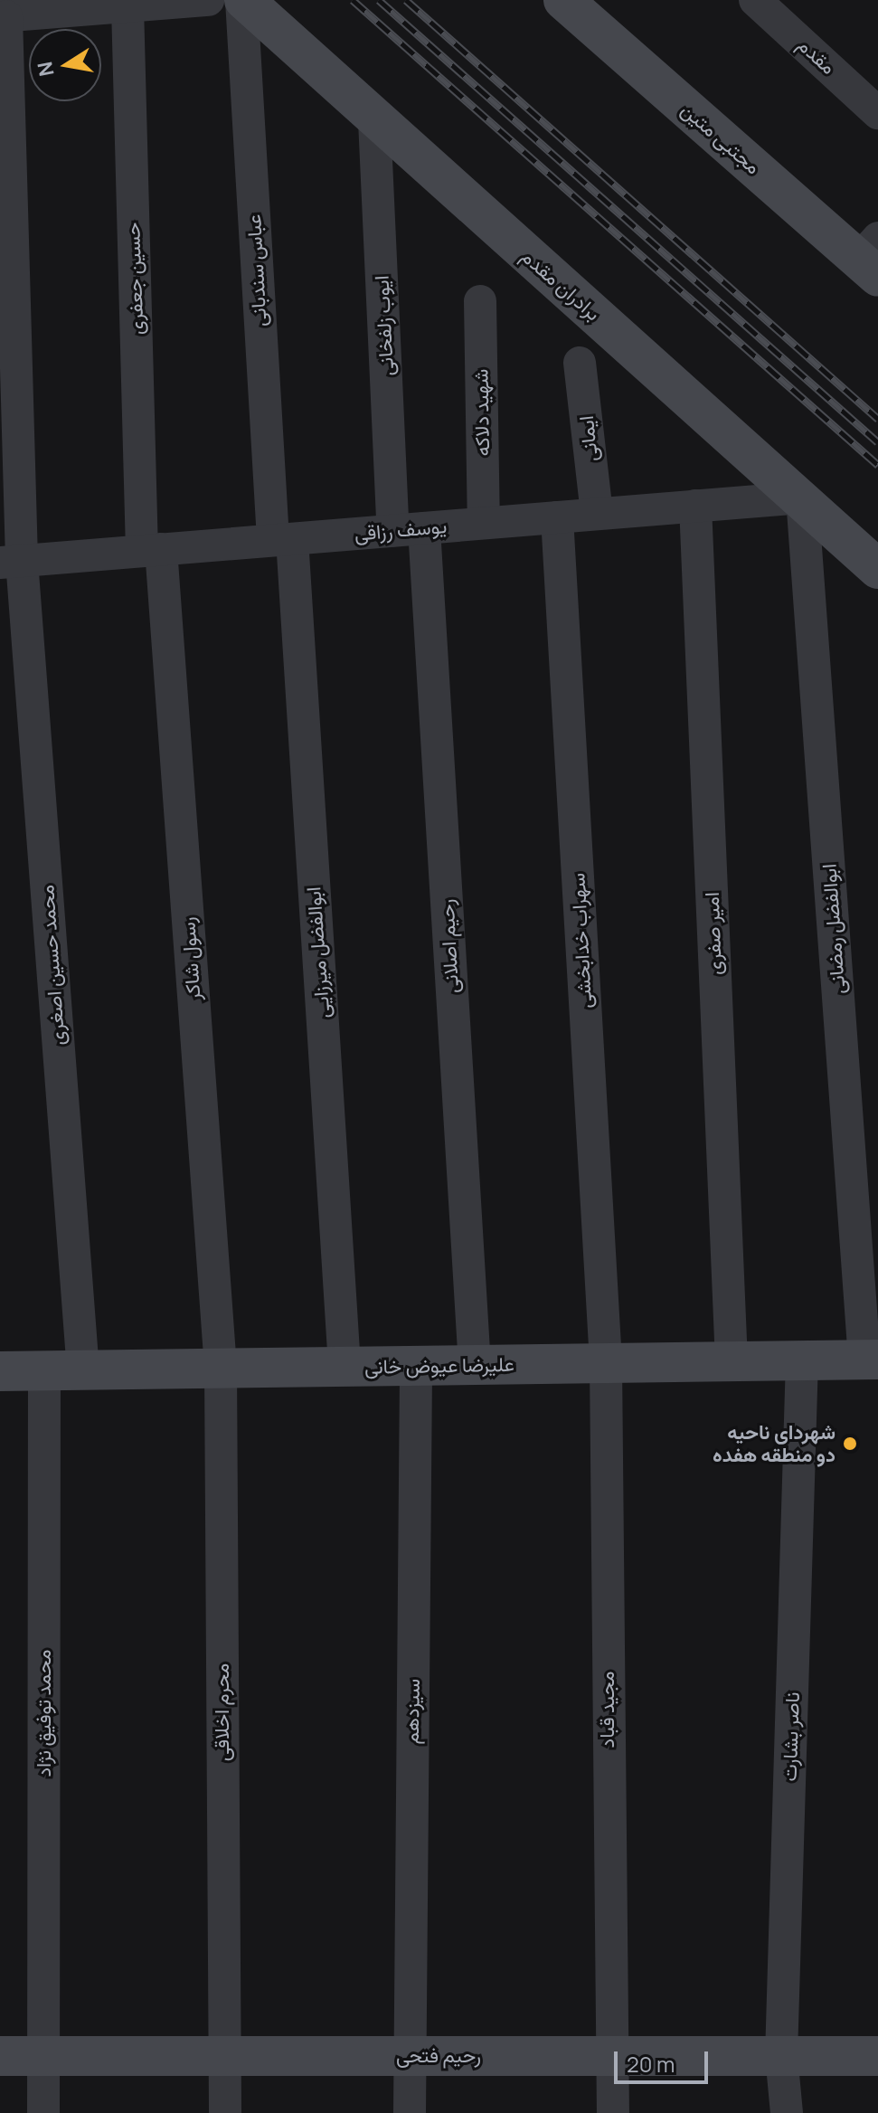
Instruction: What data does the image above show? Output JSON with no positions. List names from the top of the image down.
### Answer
{
  "streets": {
    "street": [
      "مقدم",
      "مجتبی متین",
      "عباس سندبانی",
      "حسین جعفری",
      "برادران مقدم",
      "ایوب زلفخانی",
      "شهید دلاکه",
      "ایمانی",
      "یوسف رزاقی",
      "ابوالفضل رمضانی",
      "امیر صفری",
      "سهراب خدابخشی",
      "رحیم اصلانی",
      "ابوالفضل میرزایی",
      "رسول شاکر",
      "محمد حسین اصغری",
      "علیرضا عیوض خانی",
      "مجید قباد",
      "سیزدهم",
      "محرم اخلاقی",
      "محمد توفیق ‌نژاد",
      "ناصر بشارت",
      "رحیم فتحی"
    ]
  },
  "crossings": [
    ["عباس سندبانی", "برادران مقدم"],
    ["عباس سندبانی", "یوسف رزاقی"],
    ["عباس سندبانی", "ابوالفضل میرزایی"],
    ["حسین جعفری", "یوسف رزاقی"],
    ["حسین جعفری", "رسول شاکر"],
    ["برادران مقدم", "ایوب زلفخانی"],
    ["برادران مقدم", "یوسف رزاقی"],
    ["برادران مقدم", "ابوالفضل رمضانی"],
    ["ایوب زلفخانی", "یوسف رزاقی"],
    ["ایوب زلفخانی", "رحیم اصلانی"],
    ["شهید دلاکه", "یوسف رزاقی"],
    ["ایمانی", "یوسف رزاقی"],
    ["یوسف رزاقی", "ابوالفضل رمضانی"],
    ["یوسف رزاقی", "امیر صفری"],
    ["یوسف رزاقی", "سهراب خدابخشی"],
    ["یوسف رزاقی", "رحیم اصلانی"],
    ["یوسف رزاقی", "ابوالفضل میرزایی"],
    ["یوسف رزاقی", "رسول شاکر"],
    ["یوسف رزاقی", "محمد حسین اصغری"],
    ["ابوالفضل رمضانی", "علیرضا عیوض خانی"],
    ["امیر صفری", "علیرضا عیوض خانی"],
    ["سهراب خدابخشی", "علیرضا عیوض خانی"],
    ["سهراب خدابخشی", "مجید قباد"],
    ["رحیم اصلانی", "علیرضا عیوض خانی"],
    ["ابوالفضل میرزایی", "علیرضا عیوض خانی"],
    ["رسول شاکر", "علیرضا عیوض خانی"],
    ["رسول شاکر", "محرم اخلاقی"],
    ["محمد حسین اصغری", "علیرضا عیوض خانی"],
    ["علیرضا عیوض خانی", "مجید قباد"],
    ["علیرضا عیوض خانی", "سیزدهم"],
    ["علیرضا عیوض خانی", "محرم اخلاقی"],
    ["علیرضا عیوض خانی", "محمد توفیق ‌نژاد"],
    ["علیرضا عیوض خانی", "ناصر بشارت"],
    ["مجید قباد", "رحیم فتحی"],
    ["سیزدهم", "رحیم فتحی"],
    ["محرم اخلاقی", "رحیم فتحی"],
    ["محمد توفیق ‌نژاد", "رحیم فتحی"],
    ["ناصر بشارت", "رحیم فتحی"]
  ],
  "places": ["شهردای ناحیه دو منطقه هفده"],
  "scale_bar": "20 m",
  "north": "left"
}
